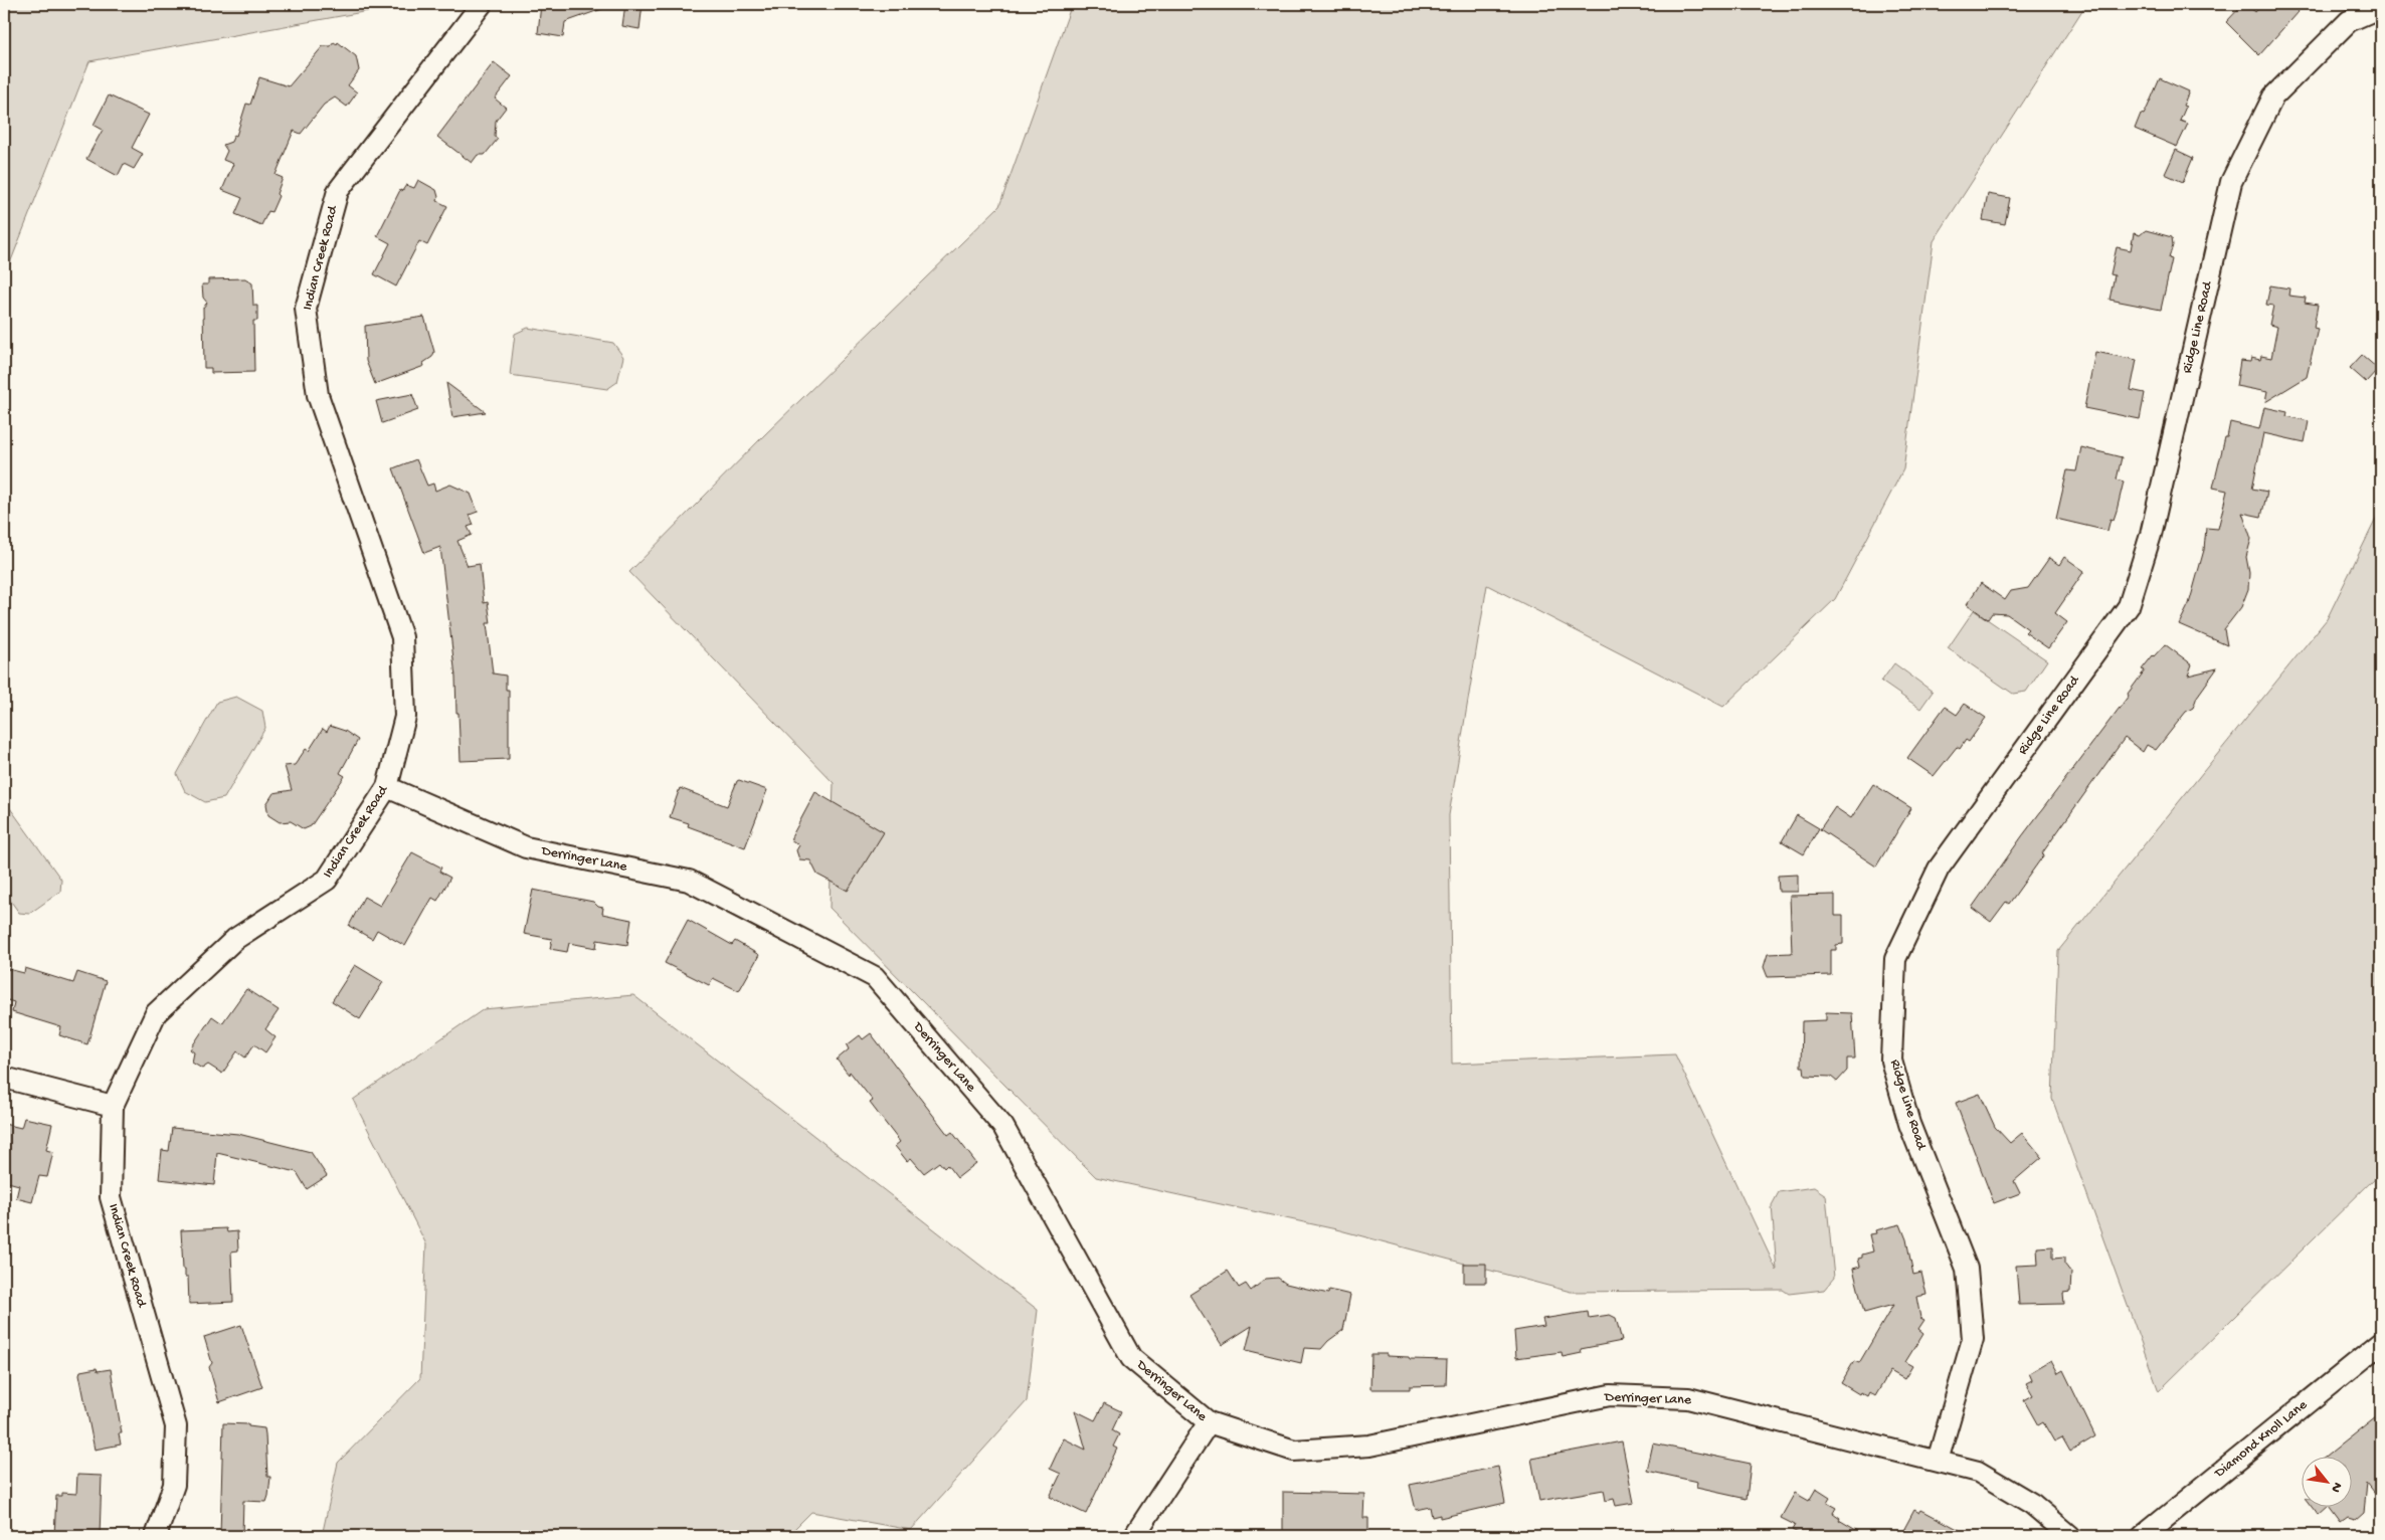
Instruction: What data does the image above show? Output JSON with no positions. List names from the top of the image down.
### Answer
{
  "streets": {
    "street": [
      "Indian Creek Road",
      "Ridge Line Road",
      "Derringer Lane",
      "Diamond Knoll Lane"
    ]
  },
  "crossings": [
    ["Indian Creek Road", "Derringer Lane"],
    ["Ridge Line Road", "Derringer Lane"]
  ],
  "north": "bottom right"
}
